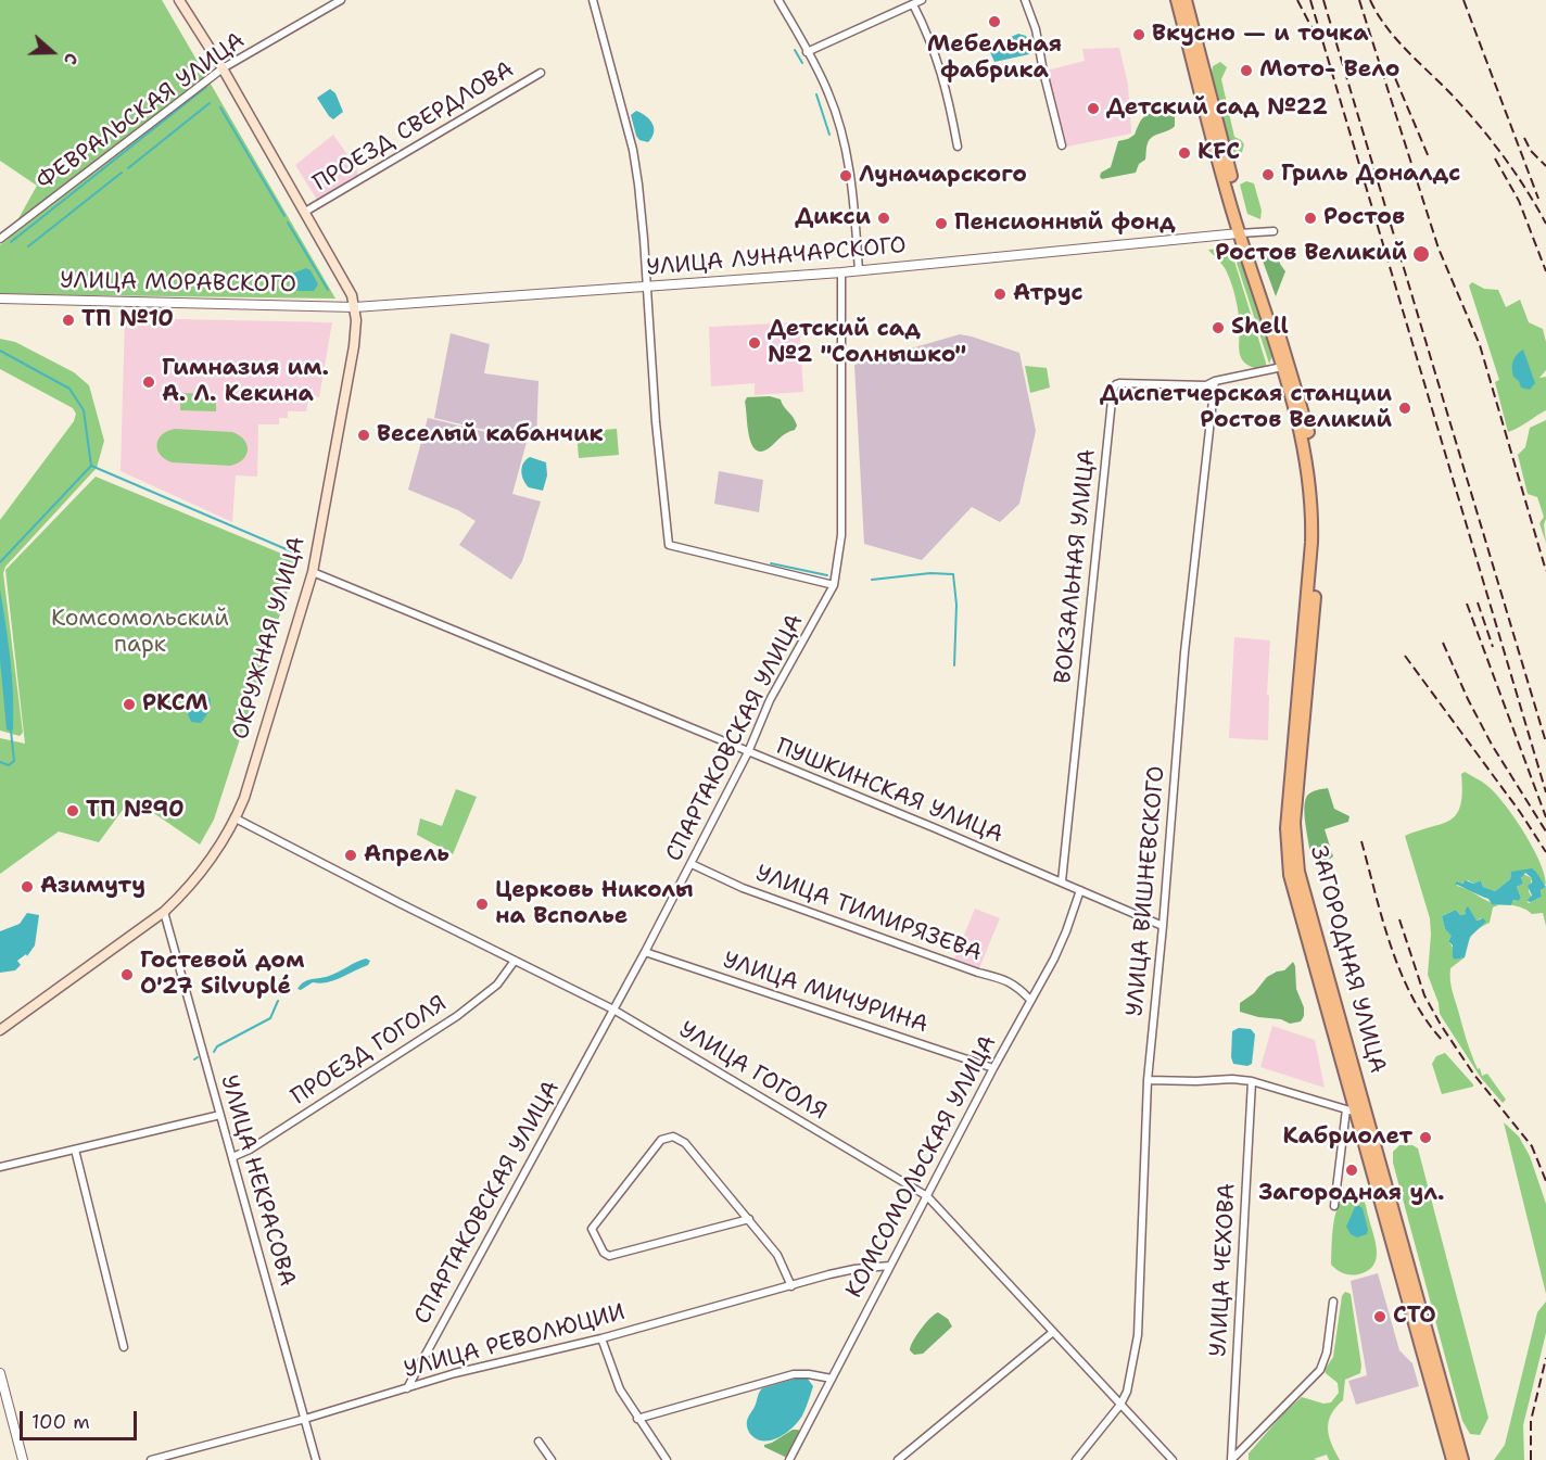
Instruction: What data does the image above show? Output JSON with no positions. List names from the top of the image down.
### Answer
{
  "streets": {
    "highway": ["ЗАГОРОДНАЯ УЛИЦА"],
    "main road": ["ОКРУЖНАЯ УЛИЦА"],
    "street": [
      "ФЕВРАЛЬСКАЯ УЛИЦА",
      "ПРОЕЗД СВЕРДЛОВА",
      "УЛИЦА ЛУНАЧАРСКОГО",
      "УЛИЦА МОРАВСКОГО",
      "ВОКЗАЛЬНАЯ УЛИЦА",
      "СПАРТАКОВСКАЯ УЛИЦА",
      "ПУШКИНСКАЯ УЛИЦА",
      "УЛИЦА ВИШНЕВСКОГО",
      "УЛИЦА ТИМИРЯЗЕВА",
      "УЛИЦА МИЧУРИНА",
      "ПРОЕЗД ГОГОЛЯ",
      "УЛИЦА ГОГОЛЯ",
      "КОМСОМОЛЬСКАЯ УЛИЦА",
      "УЛИЦА НЕКРАСОВА",
      "УЛИЦА ЧЕХОВА",
      "УЛИЦА РЕВОЛЮЦИИ"
    ]
  },
  "crossings": [
    ["ФЕВРАЛЬСКАЯ УЛИЦА", "ОКРУЖНАЯ УЛИЦА"],
    ["ПРОЕЗД СВЕРДЛОВА", "ОКРУЖНАЯ УЛИЦА"],
    ["УЛИЦА ЛУНАЧАРСКОГО", "УЛИЦА МОРАВСКОГО"],
    ["УЛИЦА ЛУНАЧАРСКОГО", "ОКРУЖНАЯ УЛИЦА"],
    ["УЛИЦА ЛУНАЧАРСКОГО", "СПАРТАКОВСКАЯ УЛИЦА"],
    ["УЛИЦА ЛУНАЧАРСКОГО", "ЗАГОРОДНАЯ УЛИЦА"],
    ["УЛИЦА МОРАВСКОГО", "ОКРУЖНАЯ УЛИЦА"],
    ["ВОКЗАЛЬНАЯ УЛИЦА", "ПУШКИНСКАЯ УЛИЦА"],
    ["ВОКЗАЛЬНАЯ УЛИЦА", "УЛИЦА ВИШНЕВСКОГО"],
    ["ВОКЗАЛЬНАЯ УЛИЦА", "ЗАГОРОДНАЯ УЛИЦА"],
    ["ОКРУЖНАЯ УЛИЦА", "ПУШКИНСКАЯ УЛИЦА"],
    ["ОКРУЖНАЯ УЛИЦА", "УЛИЦА ГОГОЛЯ"],
    ["ОКРУЖНАЯ УЛИЦА", "УЛИЦА НЕКРАСОВА"],
    ["СПАРТАКОВСКАЯ УЛИЦА", "ПУШКИНСКАЯ УЛИЦА"],
    ["СПАРТАКОВСКАЯ УЛИЦА", "УЛИЦА ТИМИРЯЗЕВА"],
    ["СПАРТАКОВСКАЯ УЛИЦА", "УЛИЦА МИЧУРИНА"],
    ["СПАРТАКОВСКАЯ УЛИЦА", "УЛИЦА ГОГОЛЯ"],
    ["СПАРТАКОВСКАЯ УЛИЦА", "УЛИЦА РЕВОЛЮЦИИ"],
    ["ПУШКИНСКАЯ УЛИЦА", "УЛИЦА ВИШНЕВСКОГО"],
    ["ПУШКИНСКАЯ УЛИЦА", "КОМСОМОЛЬСКАЯ УЛИЦА"],
    ["УЛИЦА ВИШНЕВСКОГО", "УЛИЦА ГОГОЛЯ"],
    ["УЛИЦА ТИМИРЯЗЕВА", "КОМСОМОЛЬСКАЯ УЛИЦА"],
    ["УЛИЦА МИЧУРИНА", "КОМСОМОЛЬСКАЯ УЛИЦА"],
    ["ПРОЕЗД ГОГОЛЯ", "УЛИЦА ГОГОЛЯ"],
    ["ПРОЕЗД ГОГОЛЯ", "УЛИЦА НЕКРАСОВА"],
    ["УЛИЦА ГОГОЛЯ", "КОМСОМОЛЬСКАЯ УЛИЦА"],
    ["КОМСОМОЛЬСКАЯ УЛИЦА", "УЛИЦА РЕВОЛЮЦИИ"],
    ["УЛИЦА НЕКРАСОВА", "УЛИЦА РЕВОЛЮЦИИ"]
  ],
  "parks": ["Комсомольский парк"],
  "places": [
    "Мебельная фабрика",
    "Вкусно — и точка",
    "Мото- Вело",
    "Детский сад №22",
    "KFC",
    "Гриль Доналдс",
    "Луначарского",
    "Дикси",
    "Ростов",
    "Пенсионный фонд",
    "Ростов Великий",
    "Атрус",
    "ТП №10",
    "Shell",
    "Детский сад №2 \"Солнышко\"",
    "Гимназия им. А. Л. Кекина",
    "Диспетчерская станции Ростов Великий",
    "Веселый кабанчик",
    "РКСМ",
    "ТП №90",
    "Апрель",
    "Азимуту",
    "Церковь Николы на Всполье",
    "Гостевой дом O'27 Silvuplé",
    "Кабриолет",
    "Загородная ул.",
    "СТО"
  ],
  "scale_bar": "100 m",
  "north": "right"
}
